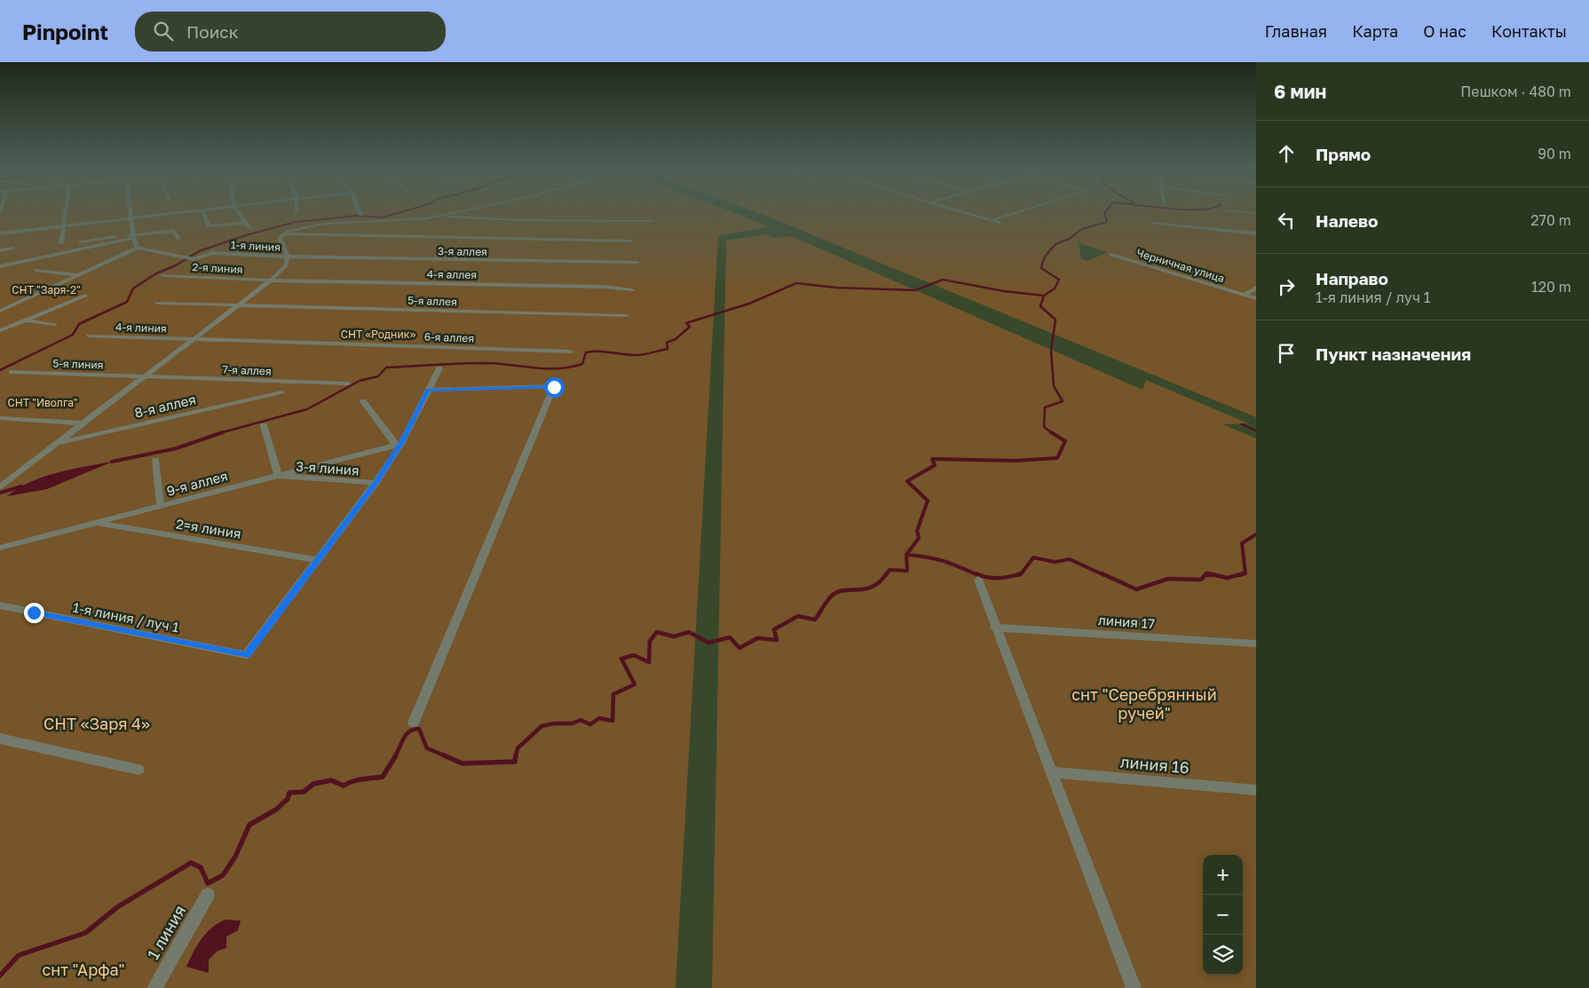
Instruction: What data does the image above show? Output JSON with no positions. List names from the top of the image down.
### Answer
{
  "streets": {
    "street": [
      "1-я линия",
      "3-я аллея",
      "Черничная улица",
      "2-я линия",
      "4-я аллея",
      "5-я аллея",
      "4-я линия",
      "6-я аллея",
      "5-я линия",
      "7-я аллея",
      "8-я аллея",
      "3-я линия",
      "9-я аллея",
      "2=я линия",
      "1-я линия / луч 1",
      "линия 17",
      "линия 16",
      "1 линия"
    ]
  },
  "crossings": [
    ["1-я линия", "3-я аллея"],
    ["2-я линия", "4-я аллея"],
    ["4-я линия", "6-я аллея"],
    ["5-я линия", "7-я аллея"],
    ["3-я линия", "9-я аллея"],
    ["9-я аллея", "2=я линия"],
    ["2=я линия", "1-я линия / луч 1"]
  ],
  "parks": [
    "СНТ \"Заря-2\"",
    "СНТ «Родник»",
    "СНТ \"Иволга\"",
    "снт \"Серебрянный ручей\"",
    "СНТ «Заря 4»",
    "снт \"Арфа\""
  ],
  "page": {
    "header": "Pinpoint",
    "search": "Поиск",
    "nav": [
      "Главная",
      "Карта",
      "О нас",
      "Контакты"
    ],
    "heading": ["6 мин", "Пешком · 480 m"],
    "list": [
      ["Прямо", "90 m"],
      ["Налево", "270 m"],
      ["Направо", "1-я линия / луч 1", "120 m"],
      "Пункт назначения"
    ],
    "map_buttons": ["+", "−"]
  }
}
